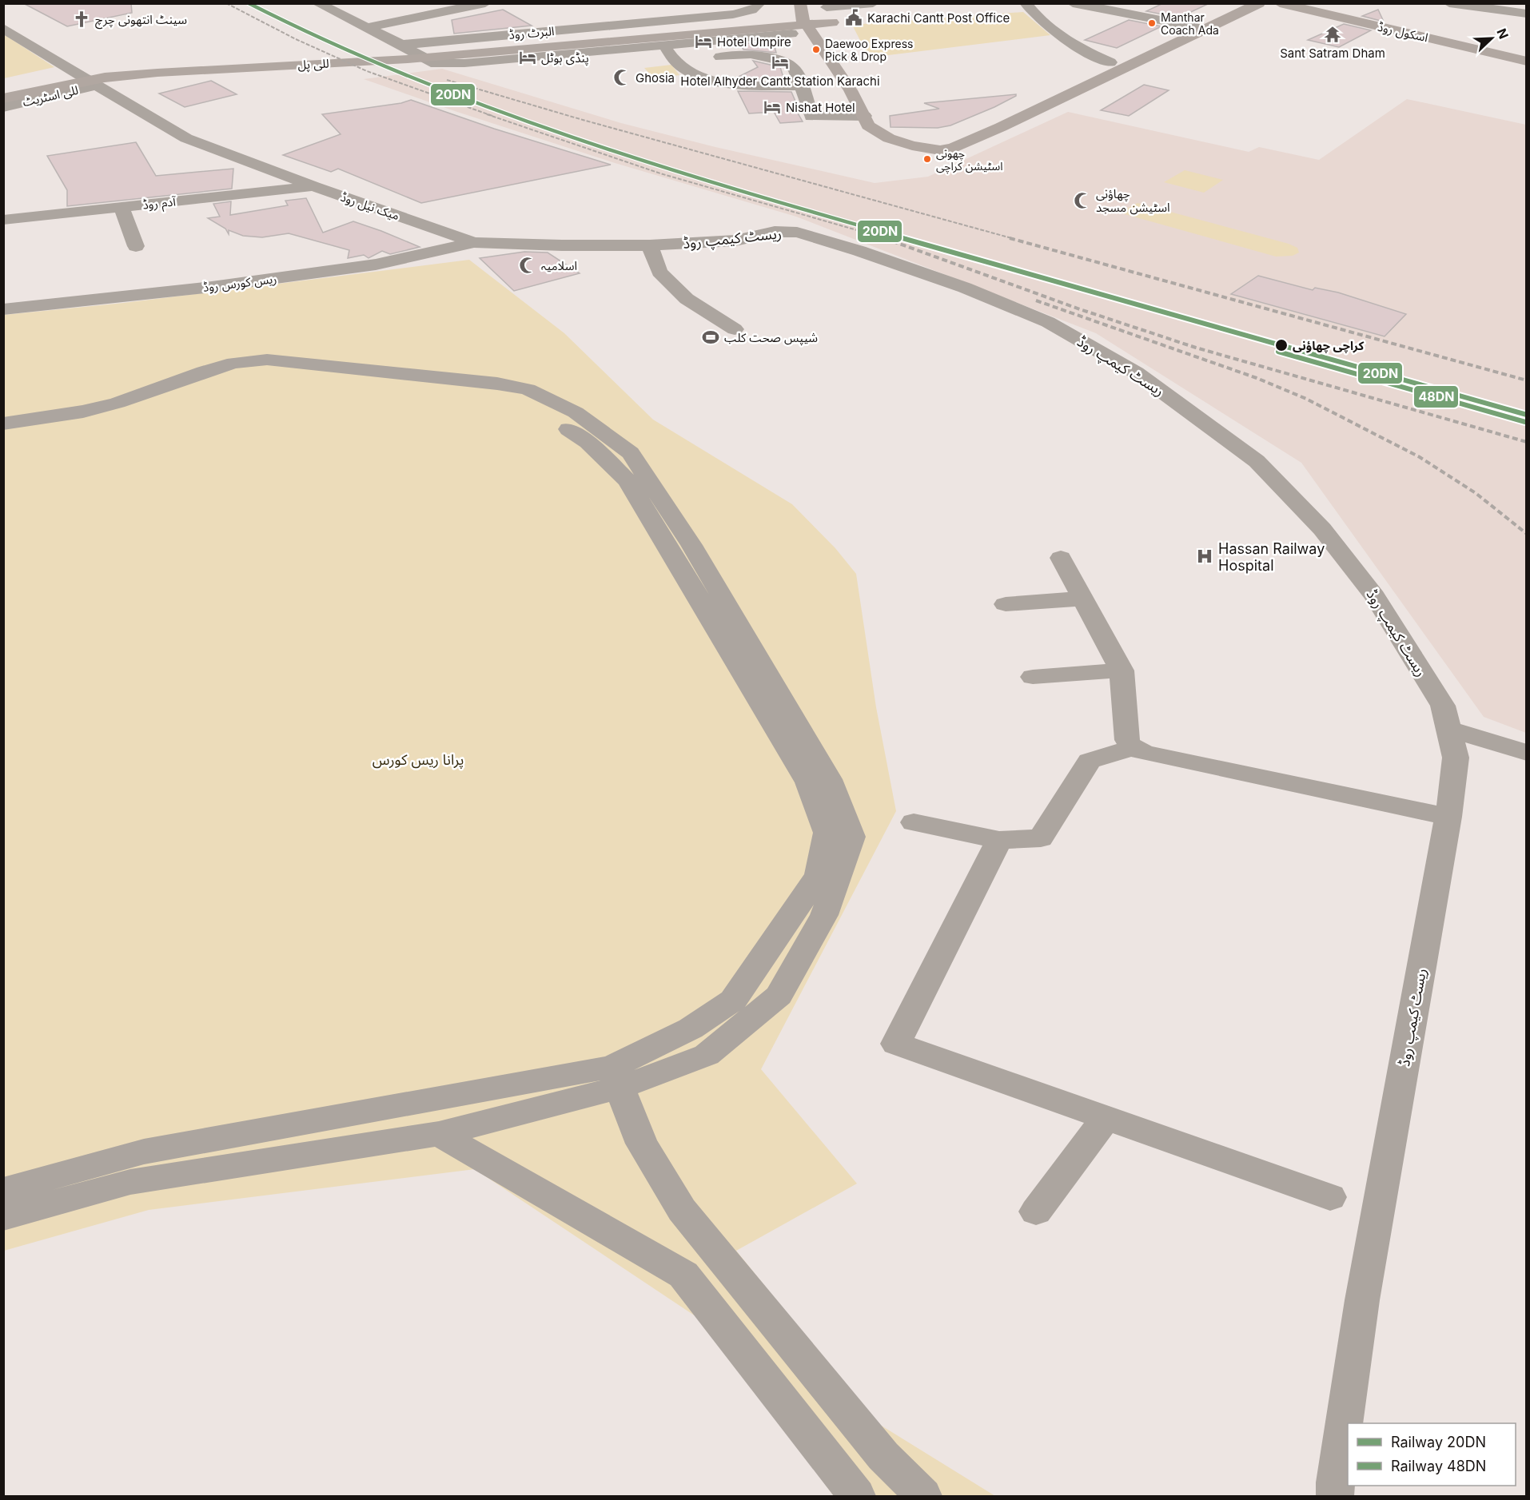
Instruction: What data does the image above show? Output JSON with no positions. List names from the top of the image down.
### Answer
{
  "streets": {
    "main road": ["اسکول روڈ", "للی پل"],
    "street": [
      "البرٹ روڈ",
      "للی اسٹریٹ",
      "آدم روڈ",
      "میک نیل روڈ",
      "ریسٹ کیمپ روڈ",
      "ریس کورس روڈ"
    ]
  },
  "crossings": [
    ["للی اسٹریٹ", "میک نیل روڈ"],
    ["آدم روڈ", "میک نیل روڈ"],
    ["میک نیل روڈ", "ریسٹ کیمپ روڈ"],
    ["میک نیل روڈ", "ریس کورس روڈ"]
  ],
  "parks": ["پرانا ریس کورس"],
  "places": {
    "public building": ["Karachi Cantt Post Office"],
    "church": ["سینٹ انتھونی چرچ"],
    "other": [
      "Manthar Coach Ada",
      "Daewoo Express Pick & Drop",
      "چھونی اسٹیشن کراچی",
      "کراچی چھاؤنی"
    ],
    "temple": ["Sant Satram Dham"],
    "hotel": [
      "Hotel Umpire",
      "پنڈی ہوٹل",
      "Hotel Alhyder Cantt Station Karachi",
      "Nishat Hotel"
    ],
    "mosque": ["Ghosia", "چھاؤنی اسٹیشن مسجد", "اسلامیہ"],
    "sports": ["شیپس صحت کلب"],
    "hospital": ["Hassan Railway Hospital"]
  },
  "lines": ["rail line 20DN", "rail line 48DN"],
  "legend": ["Railway 20DN", "Railway 48DN"],
  "north": "top right"
}
